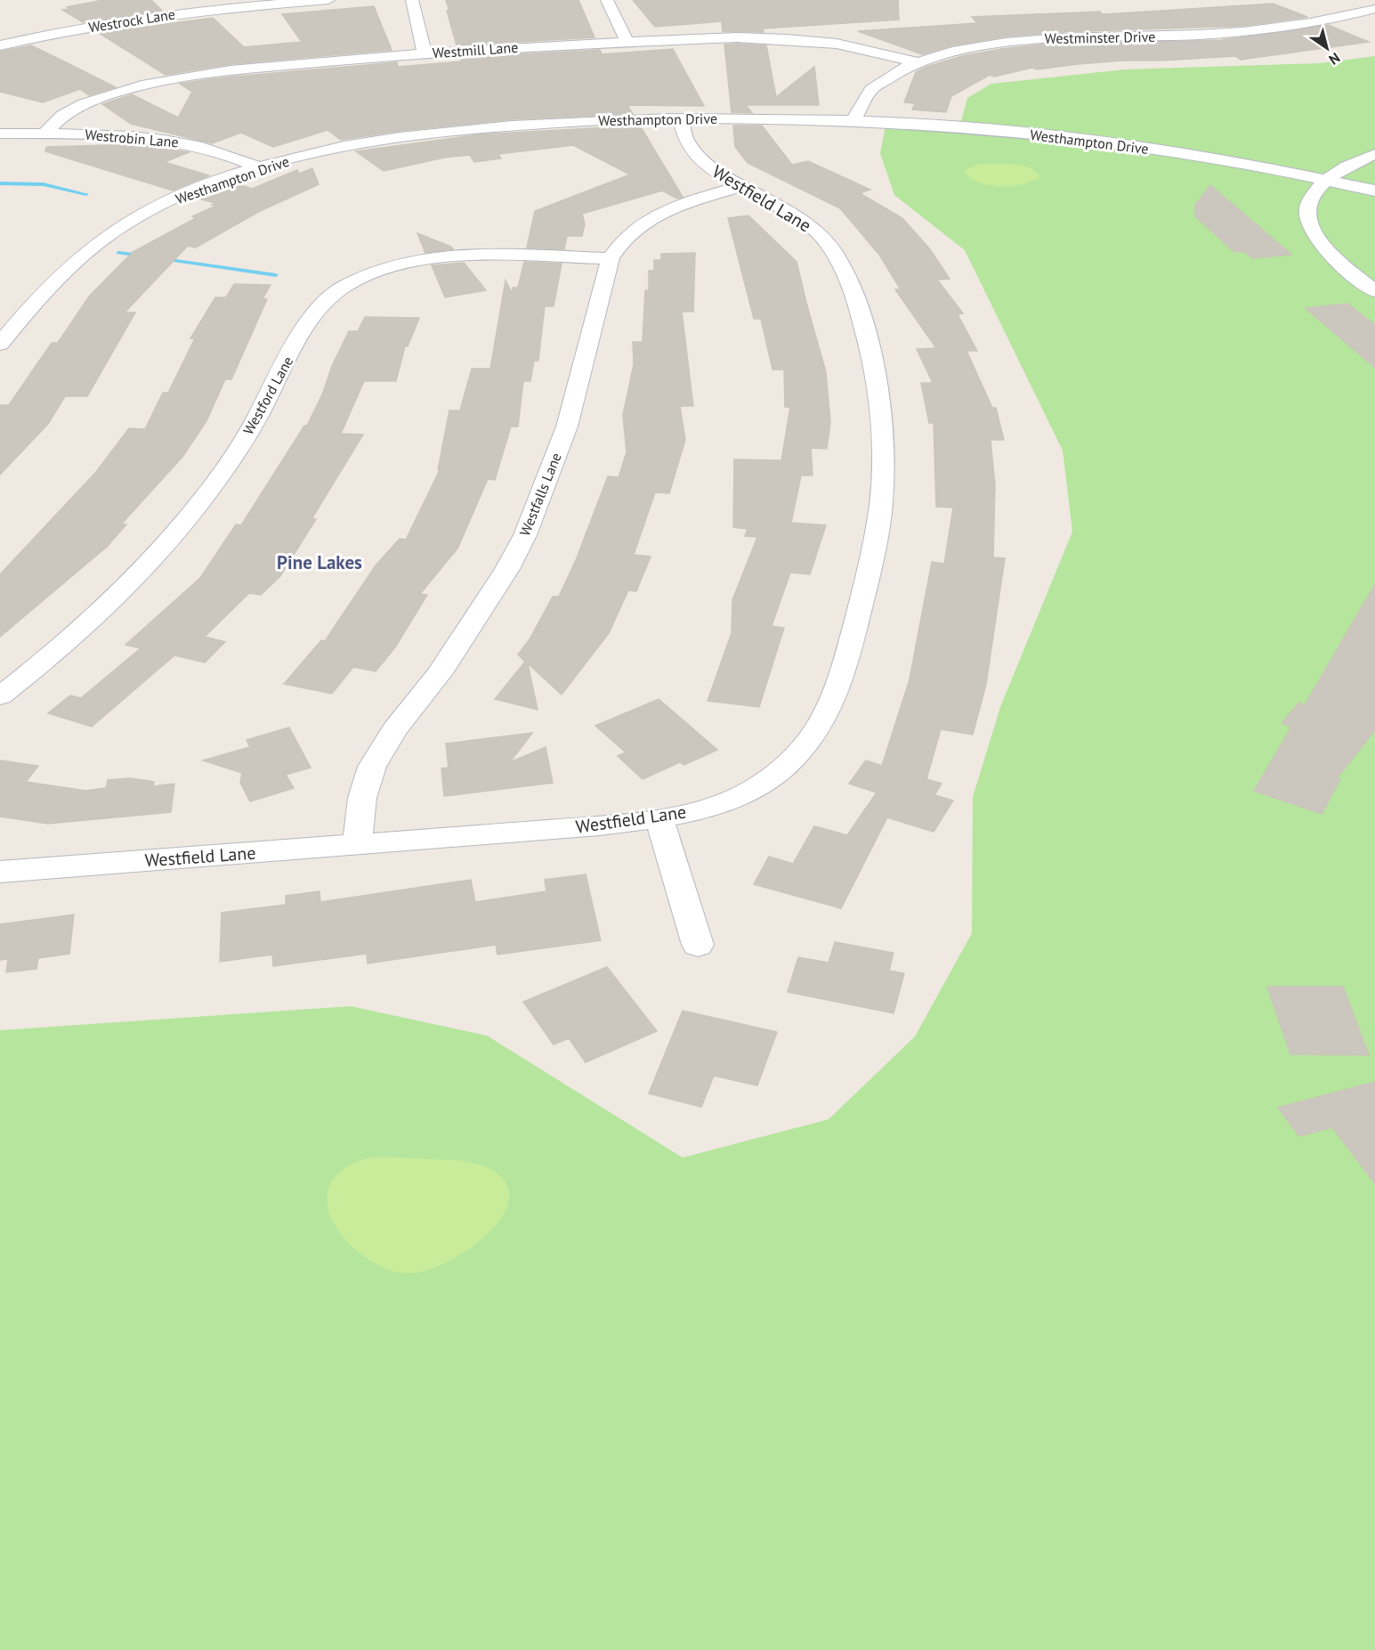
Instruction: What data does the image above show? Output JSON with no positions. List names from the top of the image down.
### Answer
{
  "streets": {
    "street": [
      "Westrock Lane",
      "Westminster Drive",
      "Westmill Lane",
      "Westhampton Drive",
      "Westrobin Lane",
      "Westfield Lane",
      "Westford Lane",
      "Westfalls Lane"
    ]
  },
  "crossings": [
    ["Westminster Drive", "Westmill Lane"],
    ["Westminster Drive", "Westhampton Drive"],
    ["Westmill Lane", "Westrobin Lane"],
    ["Westhampton Drive", "Westrobin Lane"],
    ["Westhampton Drive", "Westfield Lane"],
    ["Westfield Lane", "Westfalls Lane"],
    ["Westford Lane", "Westfalls Lane"]
  ],
  "districts": ["Pine Lakes"],
  "north": "bottom right"
}
